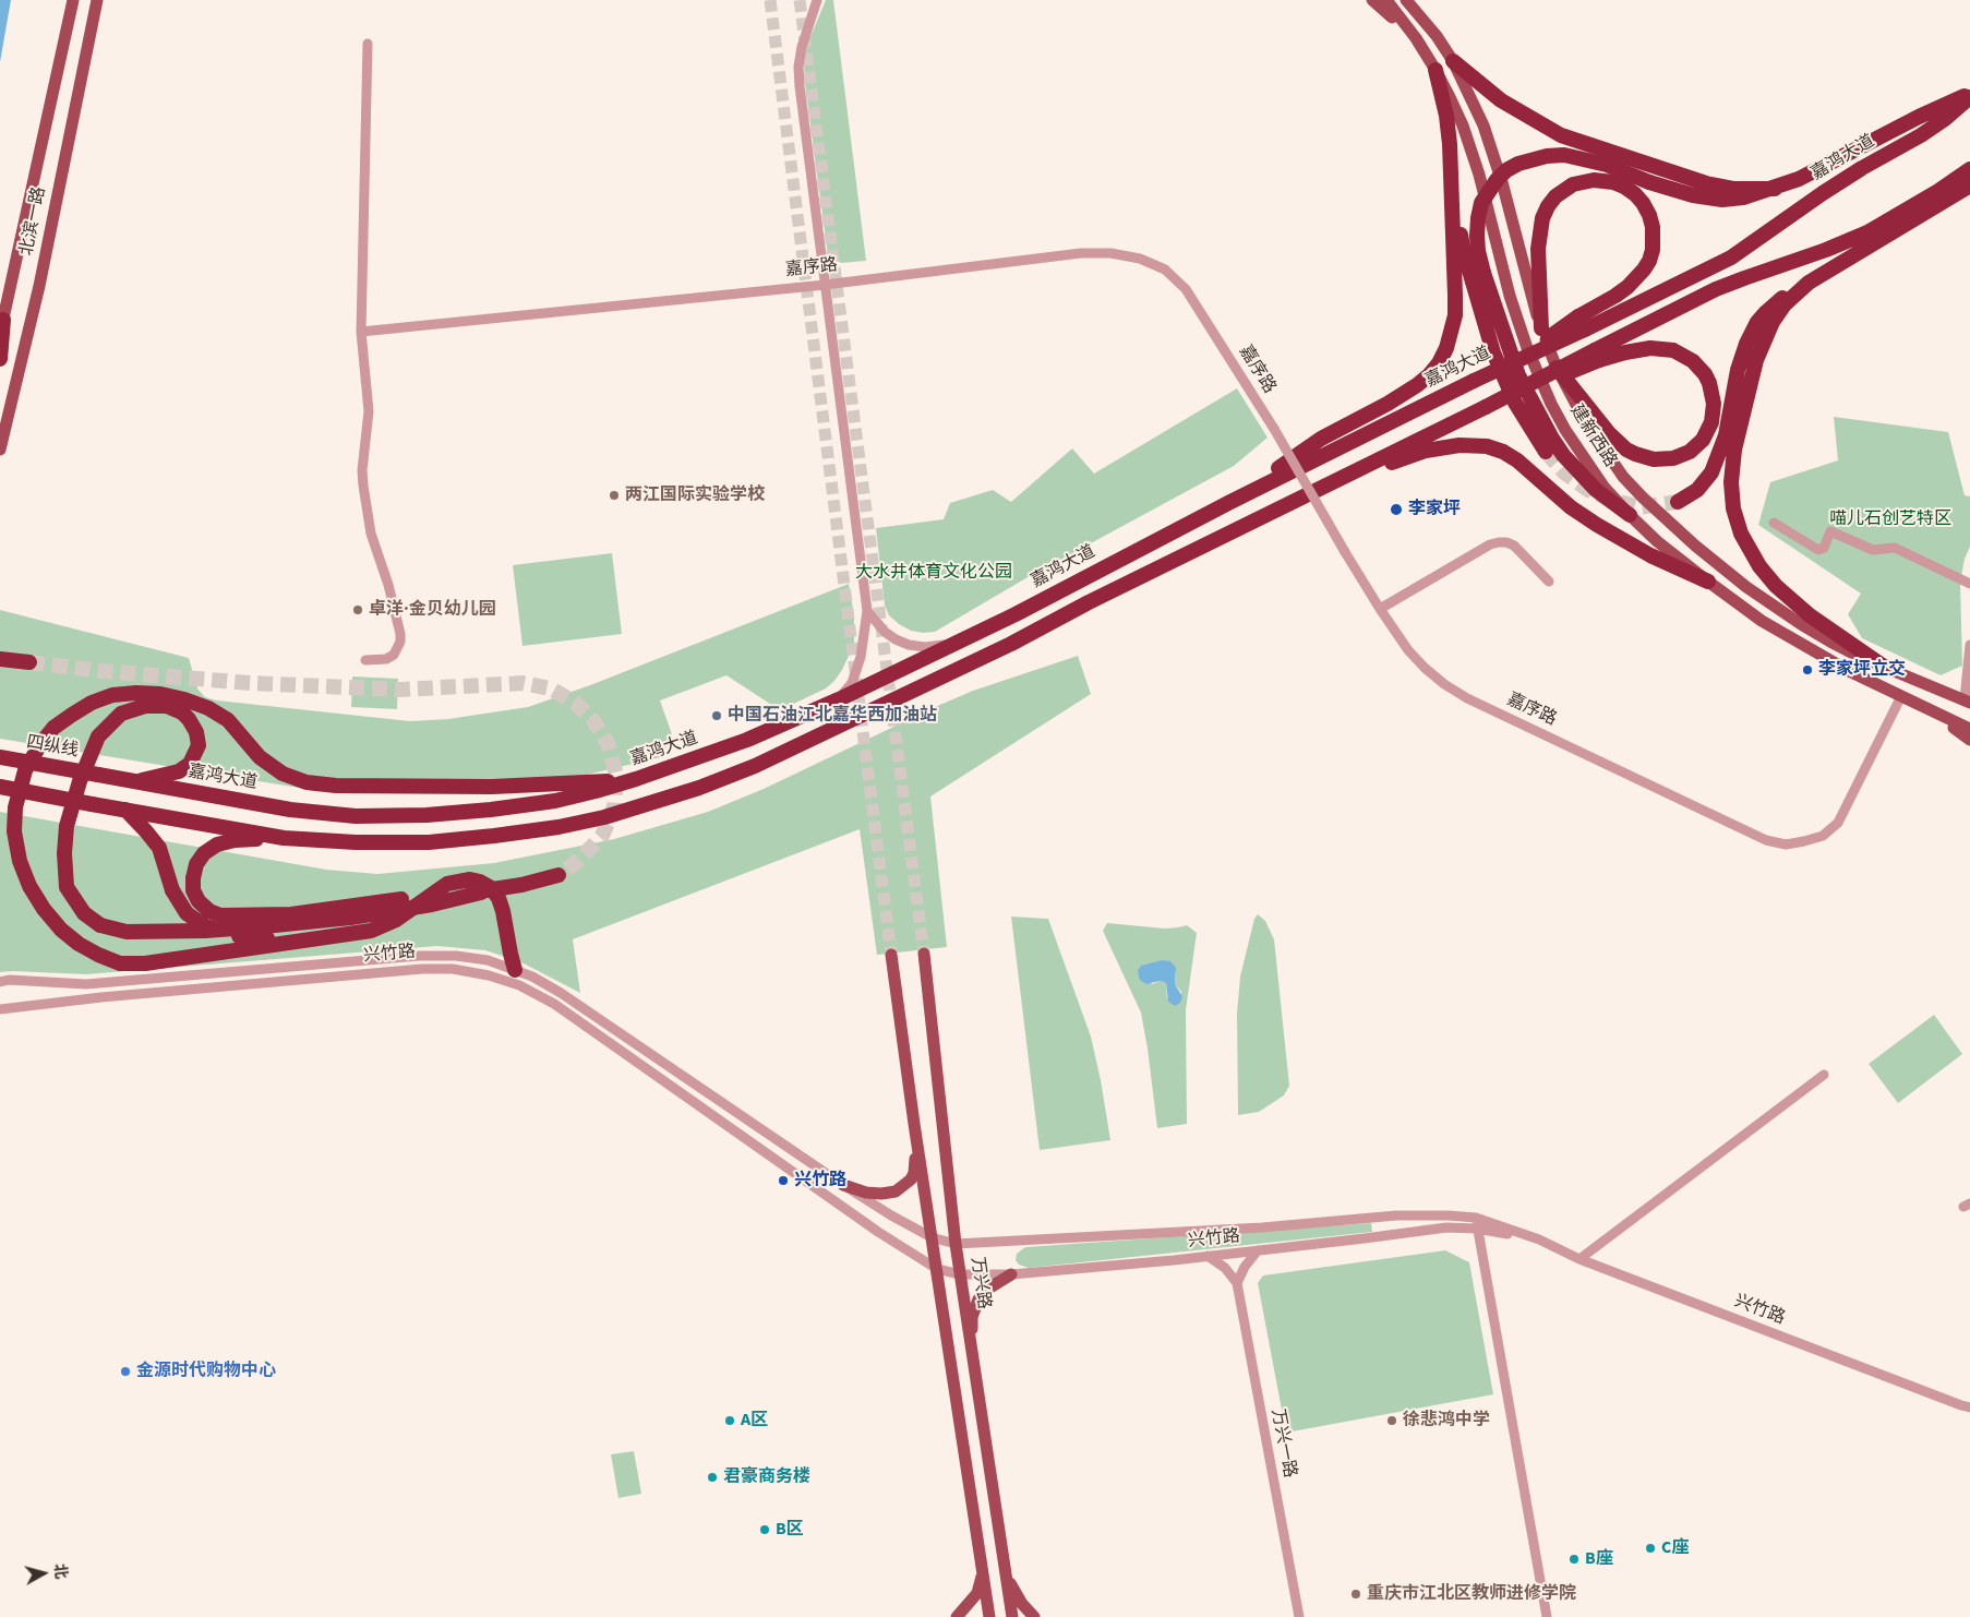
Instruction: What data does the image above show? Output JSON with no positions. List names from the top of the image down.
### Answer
{
  "streets": {
    "highway": ["嘉鸿大道", "四纵线"],
    "main road": ["北滨一路", "建新西路", "万兴路"],
    "street": ["嘉序路", "兴竹路", "万兴一路"]
  },
  "crossings": [
    ["嘉鸿大道", "四纵线"],
    ["嘉序路", "建新西路"],
    ["兴竹路", "万兴路"]
  ],
  "parks": ["喵儿石创艺特区", "大水井体育文化公园"],
  "places": [
    "两江国际实验学校",
    "李家坪",
    "卓洋·金贝幼儿园",
    "李家坪立交",
    "中国石油江北嘉华西加油站",
    "兴竹路",
    "金源时代购物中心",
    "A区",
    "徐悲鸿中学",
    "君豪商务楼",
    "B区",
    "C座",
    "B座",
    "重庆市江北区教师进修学院"
  ],
  "north": "right"
}
